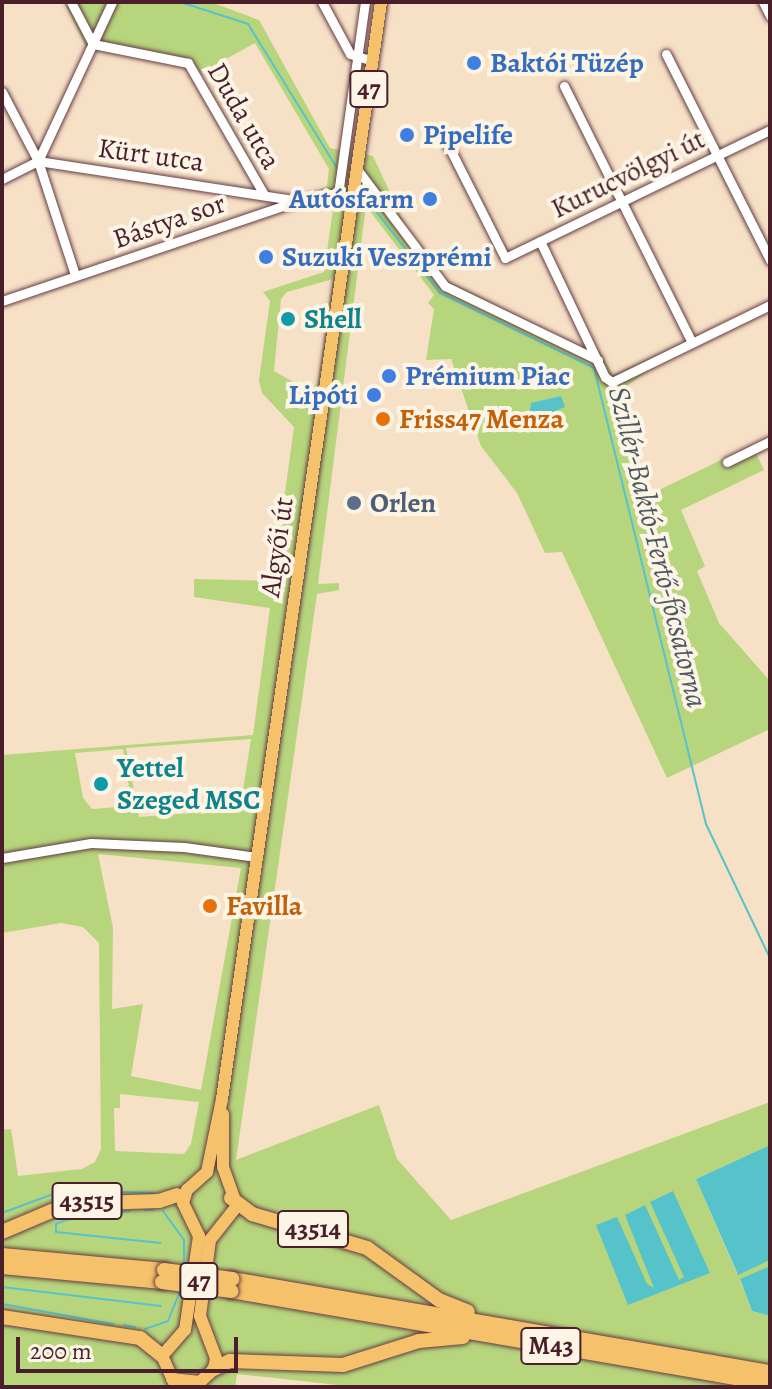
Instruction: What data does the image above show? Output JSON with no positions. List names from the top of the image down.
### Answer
{
  "streets": {
    "highway": ["43515", "43514", "M43"],
    "main road": ["47", "Algyői út"],
    "street": [
      "Duda utca",
      "Kürt utca",
      "Kurucvölgyi út",
      "Bástya sor"
    ]
  },
  "crossings": [
    ["47", "Algyői út"],
    ["47", "43515"],
    ["47", "43514"],
    ["Duda utca", "Kürt utca"],
    ["Duda utca", "Bástya sor"],
    ["Kürt utca", "Bástya sor"],
    ["Bástya sor", "Algyői út"],
    ["43514", "M43"]
  ],
  "water": ["Szillér-Baktó-Fertő-főcsatorna"],
  "places": [
    "Baktói Tüzép",
    "Pipelife",
    "Autósfarm",
    "Suzuki Veszprémi",
    "Shell",
    "Prémium Piac",
    "Lipóti",
    "Friss47 Menza",
    "Orlen",
    "Yettel Szeged MSC",
    "Favilla"
  ],
  "scale_bar": "200 m"
}
